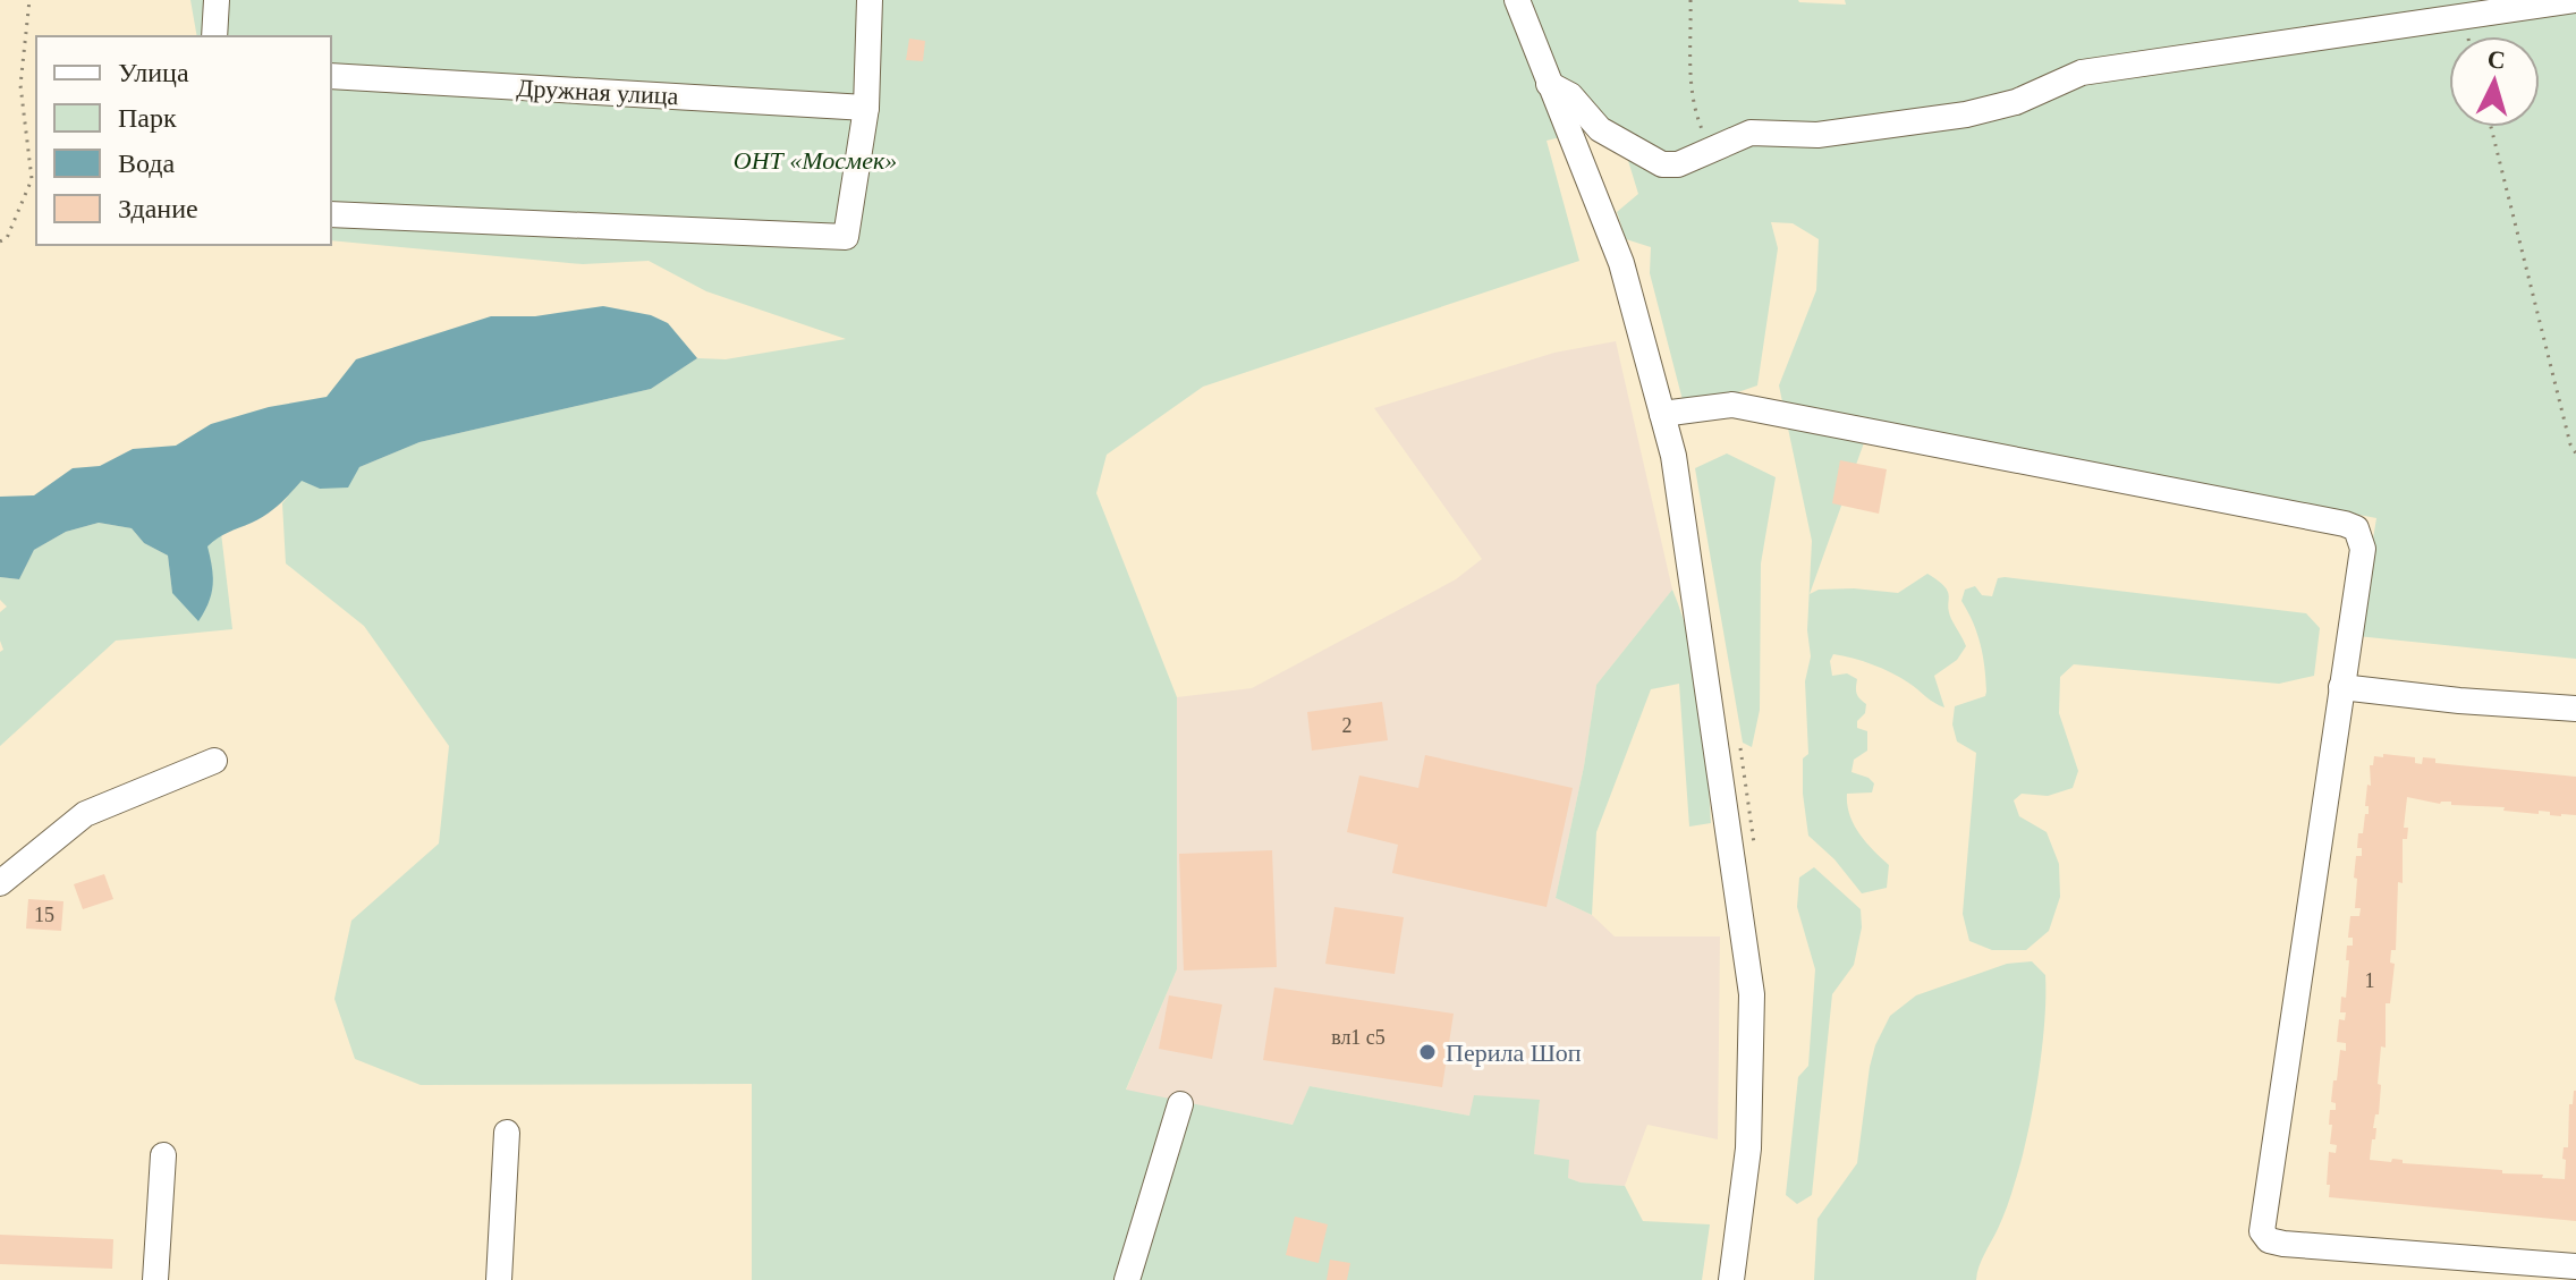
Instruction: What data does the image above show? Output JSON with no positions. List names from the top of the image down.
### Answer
{
  "streets": {
    "street": ["Дружная улица"]
  },
  "parks": ["ОНТ «Мосмек»"],
  "places": ["Перила Шоп"],
  "house_numbers": [
    "2",
    "15",
    "1",
    "вл1 с5"
  ],
  "legend": [
    "Улица",
    "Парк",
    "Вода",
    "Здание"
  ],
  "north": "top"
}
